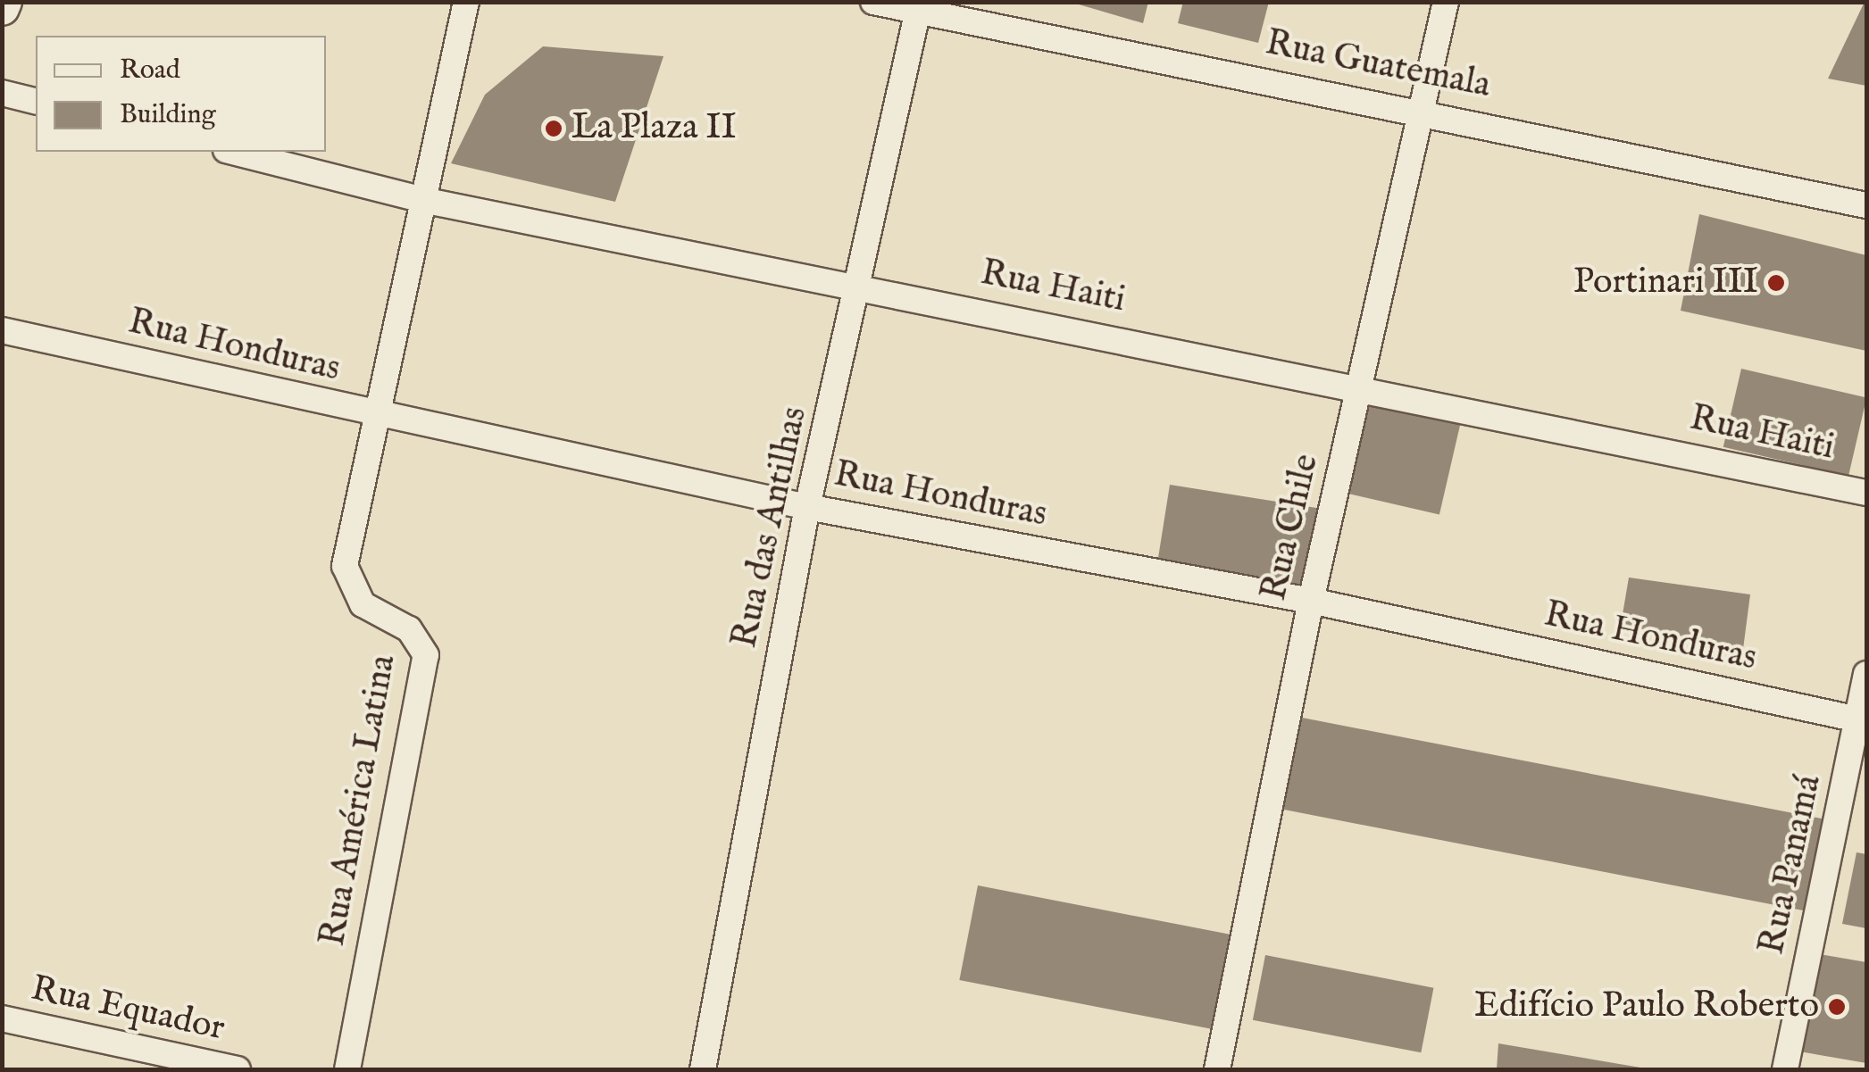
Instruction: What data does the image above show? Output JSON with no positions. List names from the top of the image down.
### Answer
{
  "streets": {
    "street": [
      "Rua Guatemala",
      "Rua Haiti",
      "Rua Honduras",
      "Rua das Antilhas",
      "Rua Chile",
      "Rua América Latina",
      "Rua Panamá",
      "Rua Equador"
    ]
  },
  "crossings": [
    ["Rua Guatemala", "Rua das Antilhas"],
    ["Rua Guatemala", "Rua Chile"],
    ["Rua Haiti", "Rua das Antilhas"],
    ["Rua Haiti", "Rua Chile"],
    ["Rua Haiti", "Rua América Latina"],
    ["Rua Honduras", "Rua das Antilhas"],
    ["Rua Honduras", "Rua Chile"],
    ["Rua Honduras", "Rua América Latina"],
    ["Rua Honduras", "Rua Panamá"]
  ],
  "places": ["La Plaza II", "Portinari III", "Edifício Paulo Roberto"],
  "legend": ["Road", "Building"]
}
